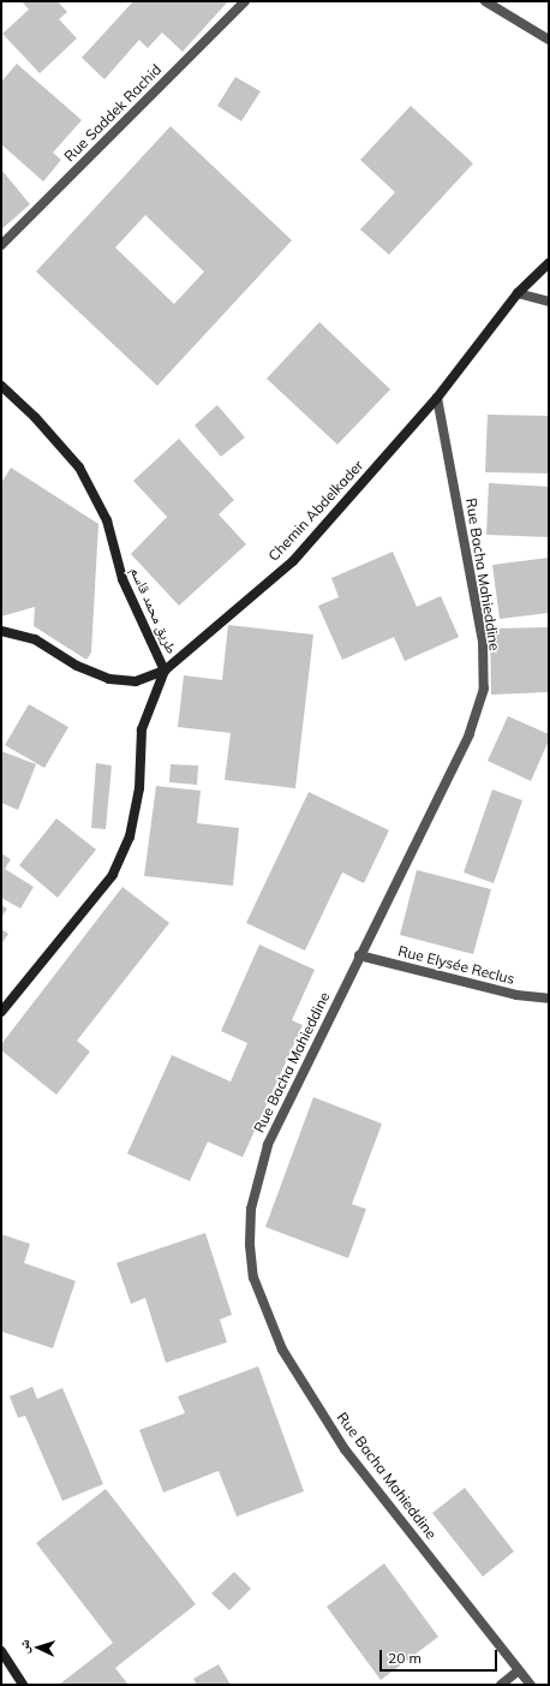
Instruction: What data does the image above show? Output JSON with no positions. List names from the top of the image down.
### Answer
{
  "streets": {
    "street": [
      "Rue Saddek Rachid",
      "Chemin Abdelkader",
      "Rue Bacha Mahieddine",
      "طريق محمد قاسم",
      "Rue Elysée Reclus"
    ]
  },
  "crossings": [
    ["Chemin Abdelkader", "Rue Bacha Mahieddine"],
    ["Chemin Abdelkader", "طريق محمد قاسم"],
    ["Rue Bacha Mahieddine", "Rue Elysée Reclus"]
  ],
  "scale_bar": "20 m",
  "north": "left"
}
